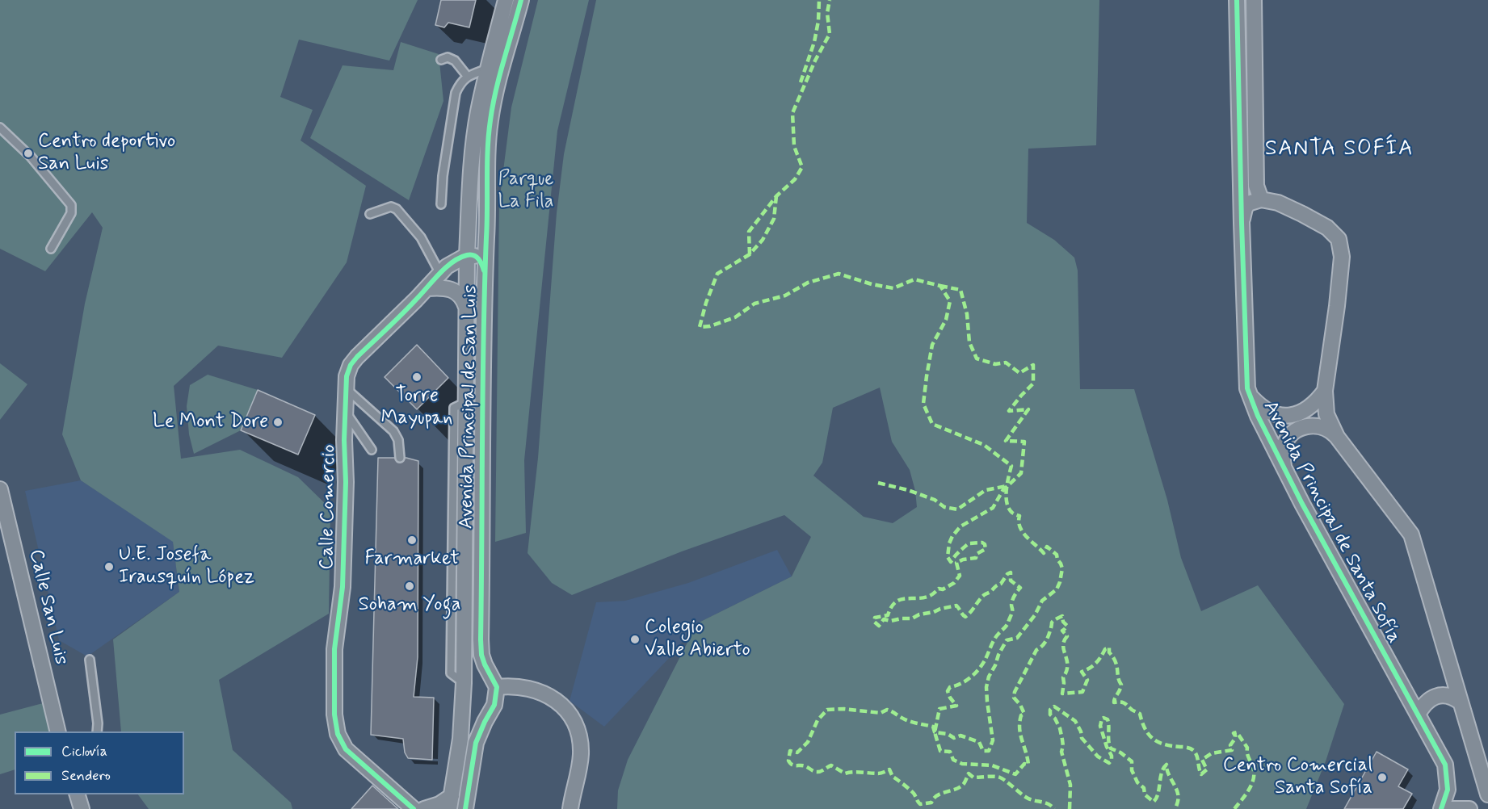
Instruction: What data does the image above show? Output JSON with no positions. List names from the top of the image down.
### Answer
{
  "streets": {
    "street": [
      "Avenida Principal de San Luis",
      "Calle Comercio",
      "Avenida Principal de Santa Sofía",
      "Calle San Luis"
    ]
  },
  "crossings": [
    ["Avenida Principal de San Luis", "Calle Comercio"]
  ],
  "districts": ["SANTA SOFÍA"],
  "parks": ["Parque La Fila"],
  "places": [
    "Centro deportivo San Luis",
    "Torre Mayupan",
    "Le Mont Dore",
    "Farmarket",
    "U.E. Josefa Irausquín López",
    "Soham Yoga",
    "Colegio Valle Abierto",
    "Centro Comercial Santa Sofía"
  ],
  "legend": ["Ciclovía", "Sendero"]
}
